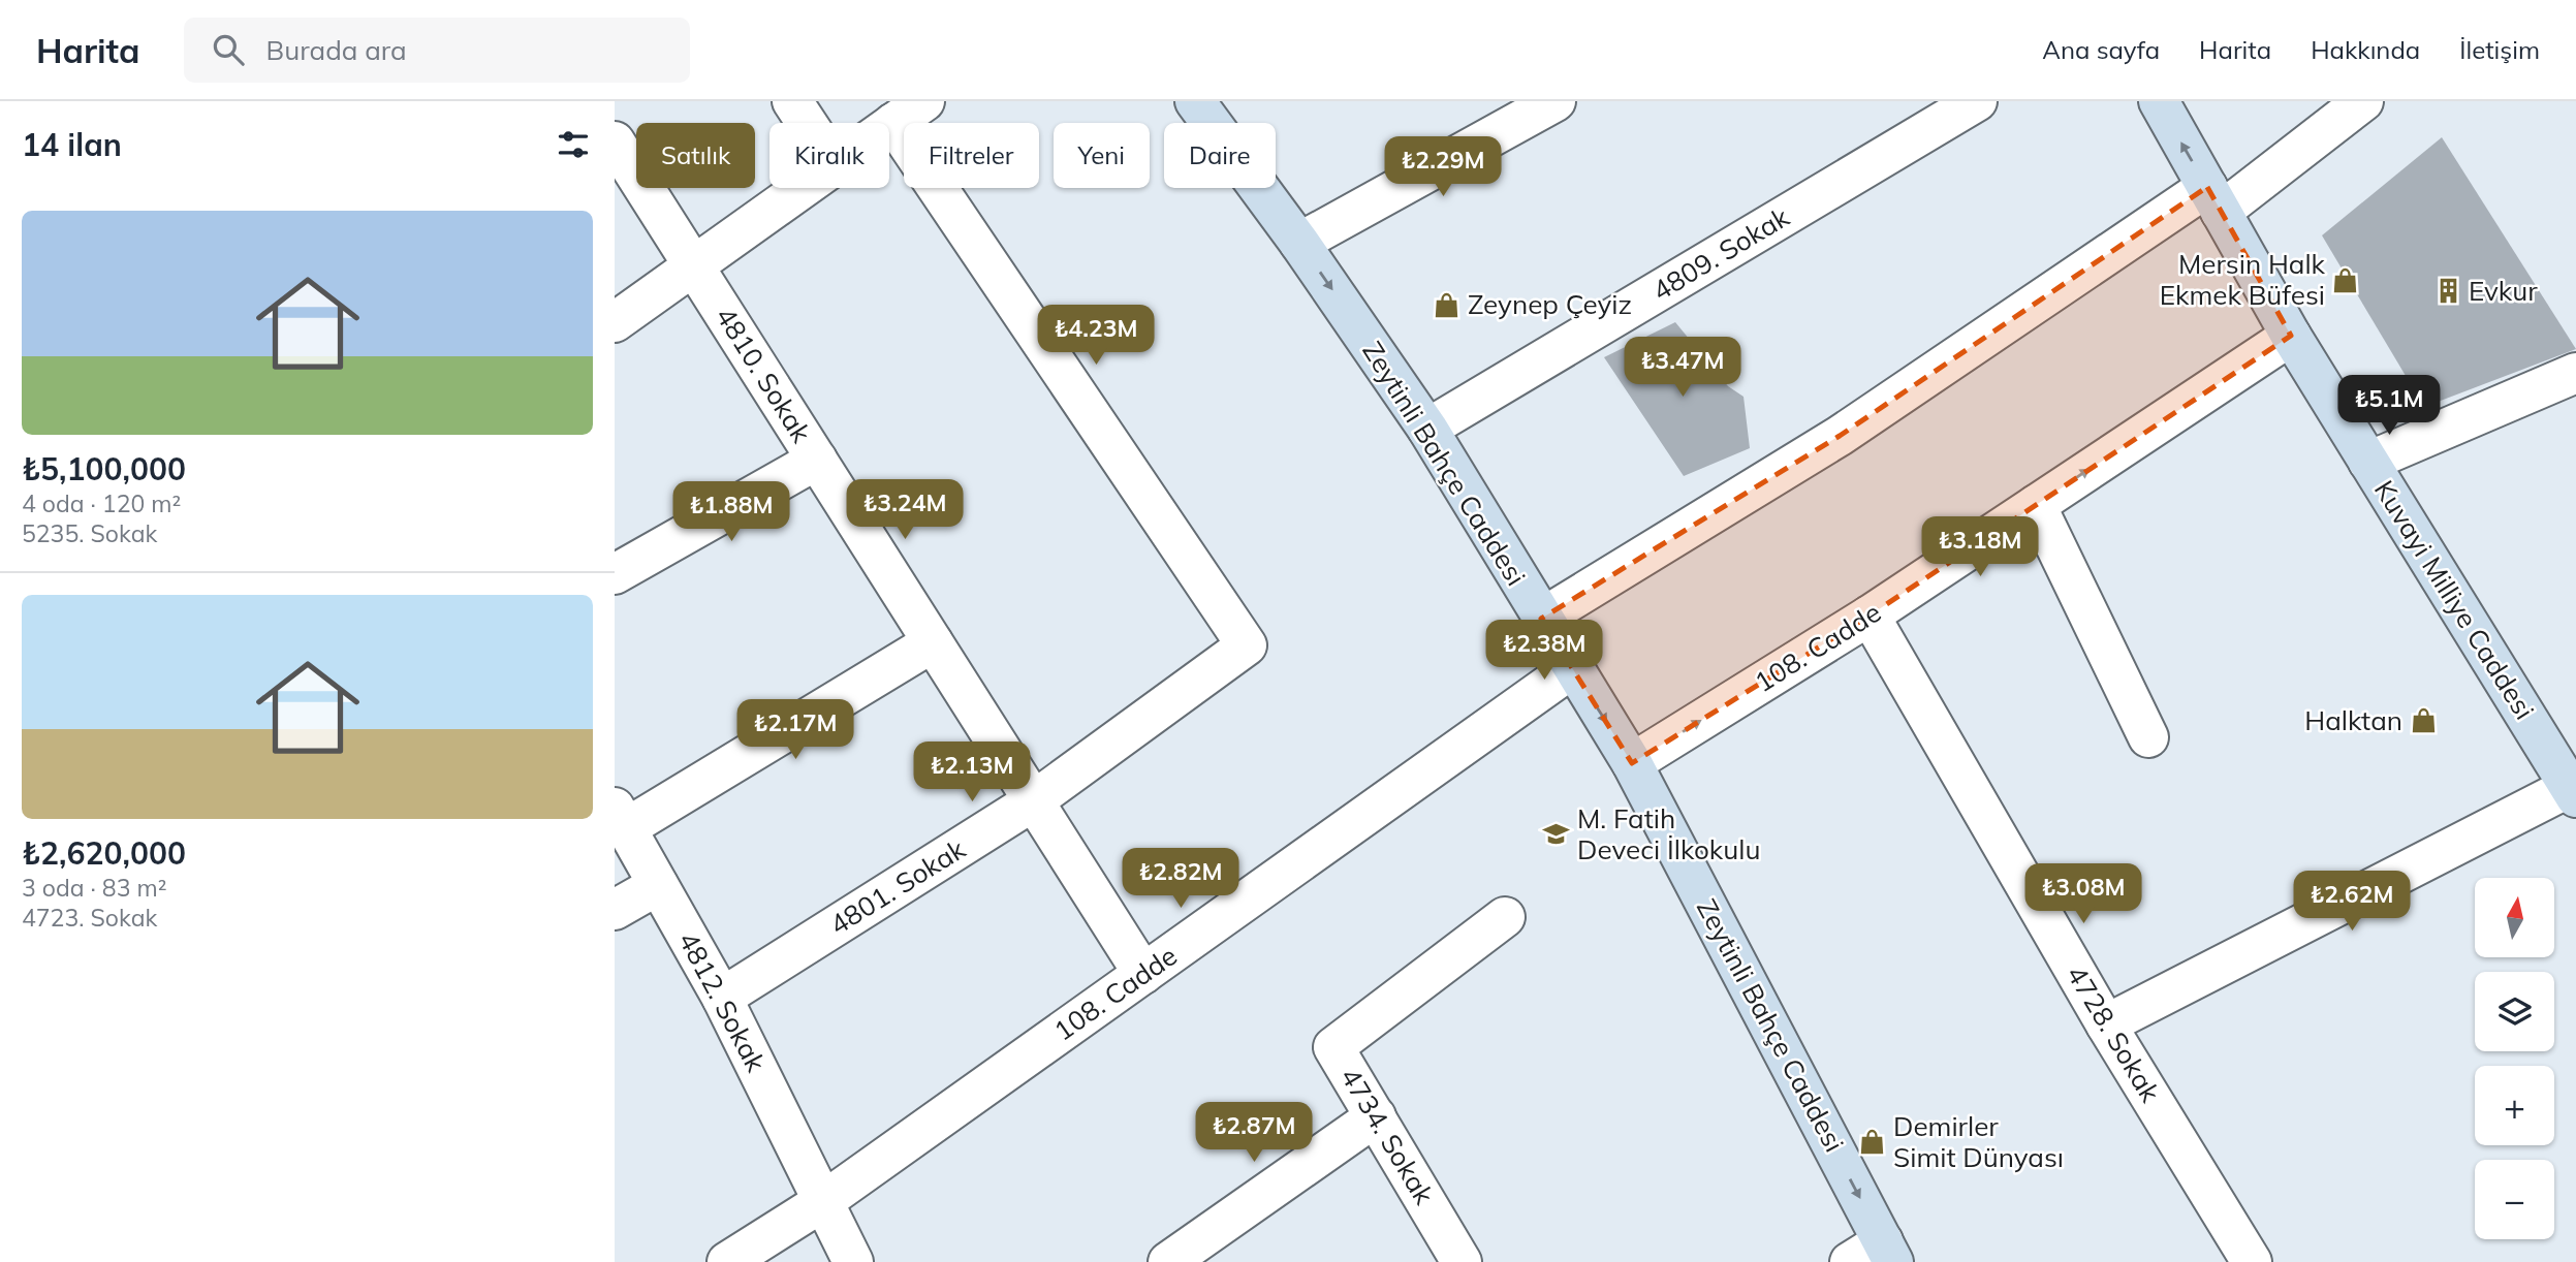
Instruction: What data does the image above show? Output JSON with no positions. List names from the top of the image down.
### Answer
{
  "streets": {
    "street": [
      "4809. Sokak",
      "4810. Sokak",
      "Zeytinli Bahçe Caddesi",
      "Kuvayi Milliye Caddesi",
      "108. Cadde",
      "4801. Sokak",
      "4812. Sokak",
      "4728. Sokak",
      "4734. Sokak"
    ]
  },
  "crossings": [
    ["4809. Sokak", "Zeytinli Bahçe Caddesi"],
    ["4810. Sokak", "108. Cadde"],
    ["4810. Sokak", "4801. Sokak"],
    ["Zeytinli Bahçe Caddesi", "108. Cadde"],
    ["Kuvayi Milliye Caddesi", "108. Cadde"],
    ["108. Cadde", "4812. Sokak"],
    ["108. Cadde", "4728. Sokak"],
    ["4801. Sokak", "4812. Sokak"]
  ],
  "one_way": ["Zeytinli Bahçe Caddesi"],
  "places": {
    "shop": [
      "Mersin Halk Ekmek Büfesi",
      "Zeynep Çeyiz",
      "Halktan",
      "Demirler Simit Dünyası"
    ],
    "building": ["Evkur"],
    "school or university": ["M. Fatih Deveci İlkokulu"]
  },
  "north": "top",
  "page": {
    "header": "Harita",
    "search": "Burada ara",
    "nav": [
      "Ana sayfa",
      "Harita",
      "Hakkında",
      "İletişim"
    ],
    "heading": "14 ilan",
    "chip": [
      "Satılık",
      "Kiralık",
      "Filtreler",
      "Yeni",
      "Daire"
    ],
    "price": [
      "₺2.29M",
      "₺4.23M",
      "₺3.47M",
      "₺5.1M",
      "₺3.24M",
      "₺1.88M",
      "₺3.18M",
      "₺2.38M",
      "₺2.17M",
      "₺2.13M",
      "₺2.82M",
      "₺3.08M",
      "₺2.62M",
      "₺2.87M"
    ],
    "list": [
      {
        "name": "₺5,100,000",
        "note": "4 oda · 120 m² · 5235. Sokak"
      },
      {
        "name": "₺2,620,000",
        "note": "3 oda · 83 m² · 4723. Sokak"
      }
    ],
    "map_buttons": ["+", "−"]
  }
}
